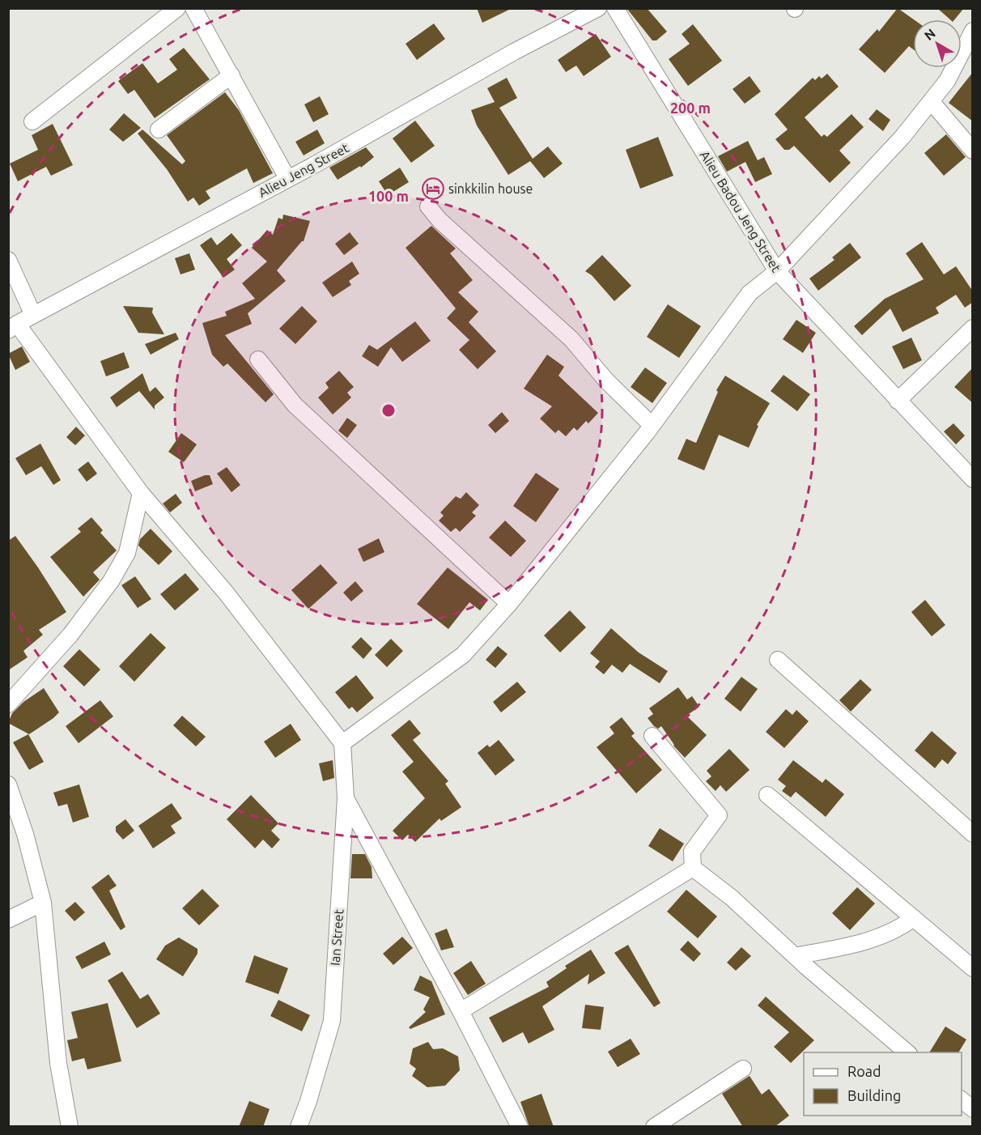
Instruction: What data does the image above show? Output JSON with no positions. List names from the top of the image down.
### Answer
{
  "streets": {
    "street": ["Alieu Jeng Street", "Alieu Badou Jeng Street", "Ian Street"]
  },
  "places": {
    "hotel": ["sinkkilin house"]
  },
  "legend": ["Road", "Building"],
  "north": "top left",
  "rings": ["200 m", "100 m"]
}
